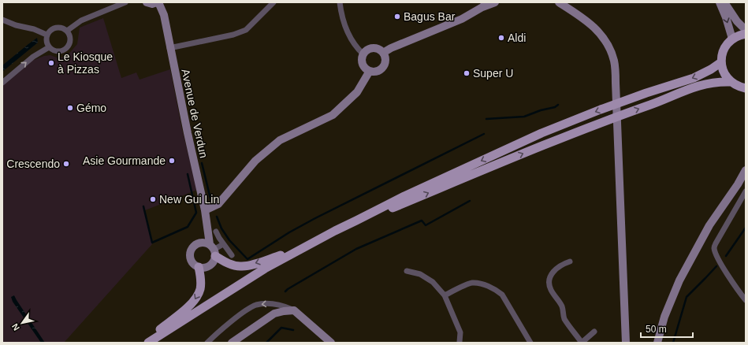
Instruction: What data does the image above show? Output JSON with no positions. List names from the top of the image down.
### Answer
{
  "streets": {
    "street": ["Avenue de Verdun"]
  },
  "places": [
    "Bagus Bar",
    "Aldi",
    "Le Kiosque à Pizzas",
    "Super U",
    "Gémo",
    "Asie Gourmande",
    "Crescendo",
    "New Gui Lin"
  ],
  "scale_bar": "50 m",
  "north": "bottom left"
}
